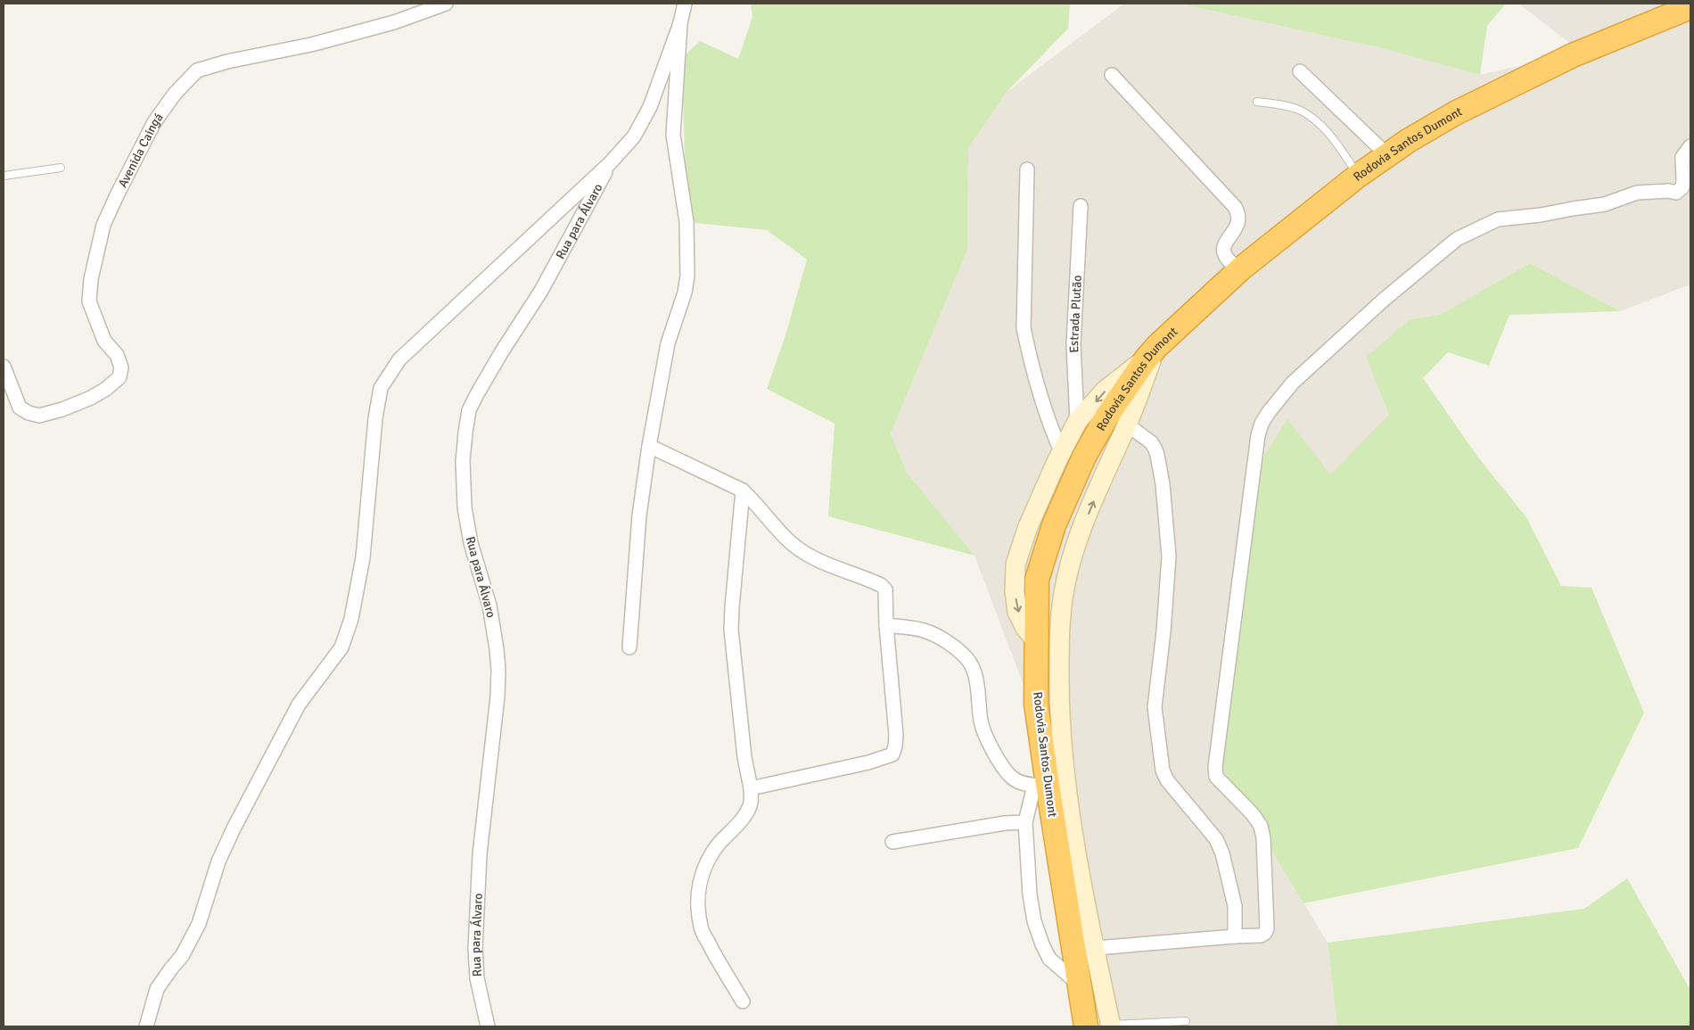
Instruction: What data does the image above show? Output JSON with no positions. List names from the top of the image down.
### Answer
{
  "streets": {
    "highway": ["Rodovia Santos Dumont"],
    "street": ["Avenida Caingá", "Rua para Álvaro", "Estrada Plutão"]
  }
}
